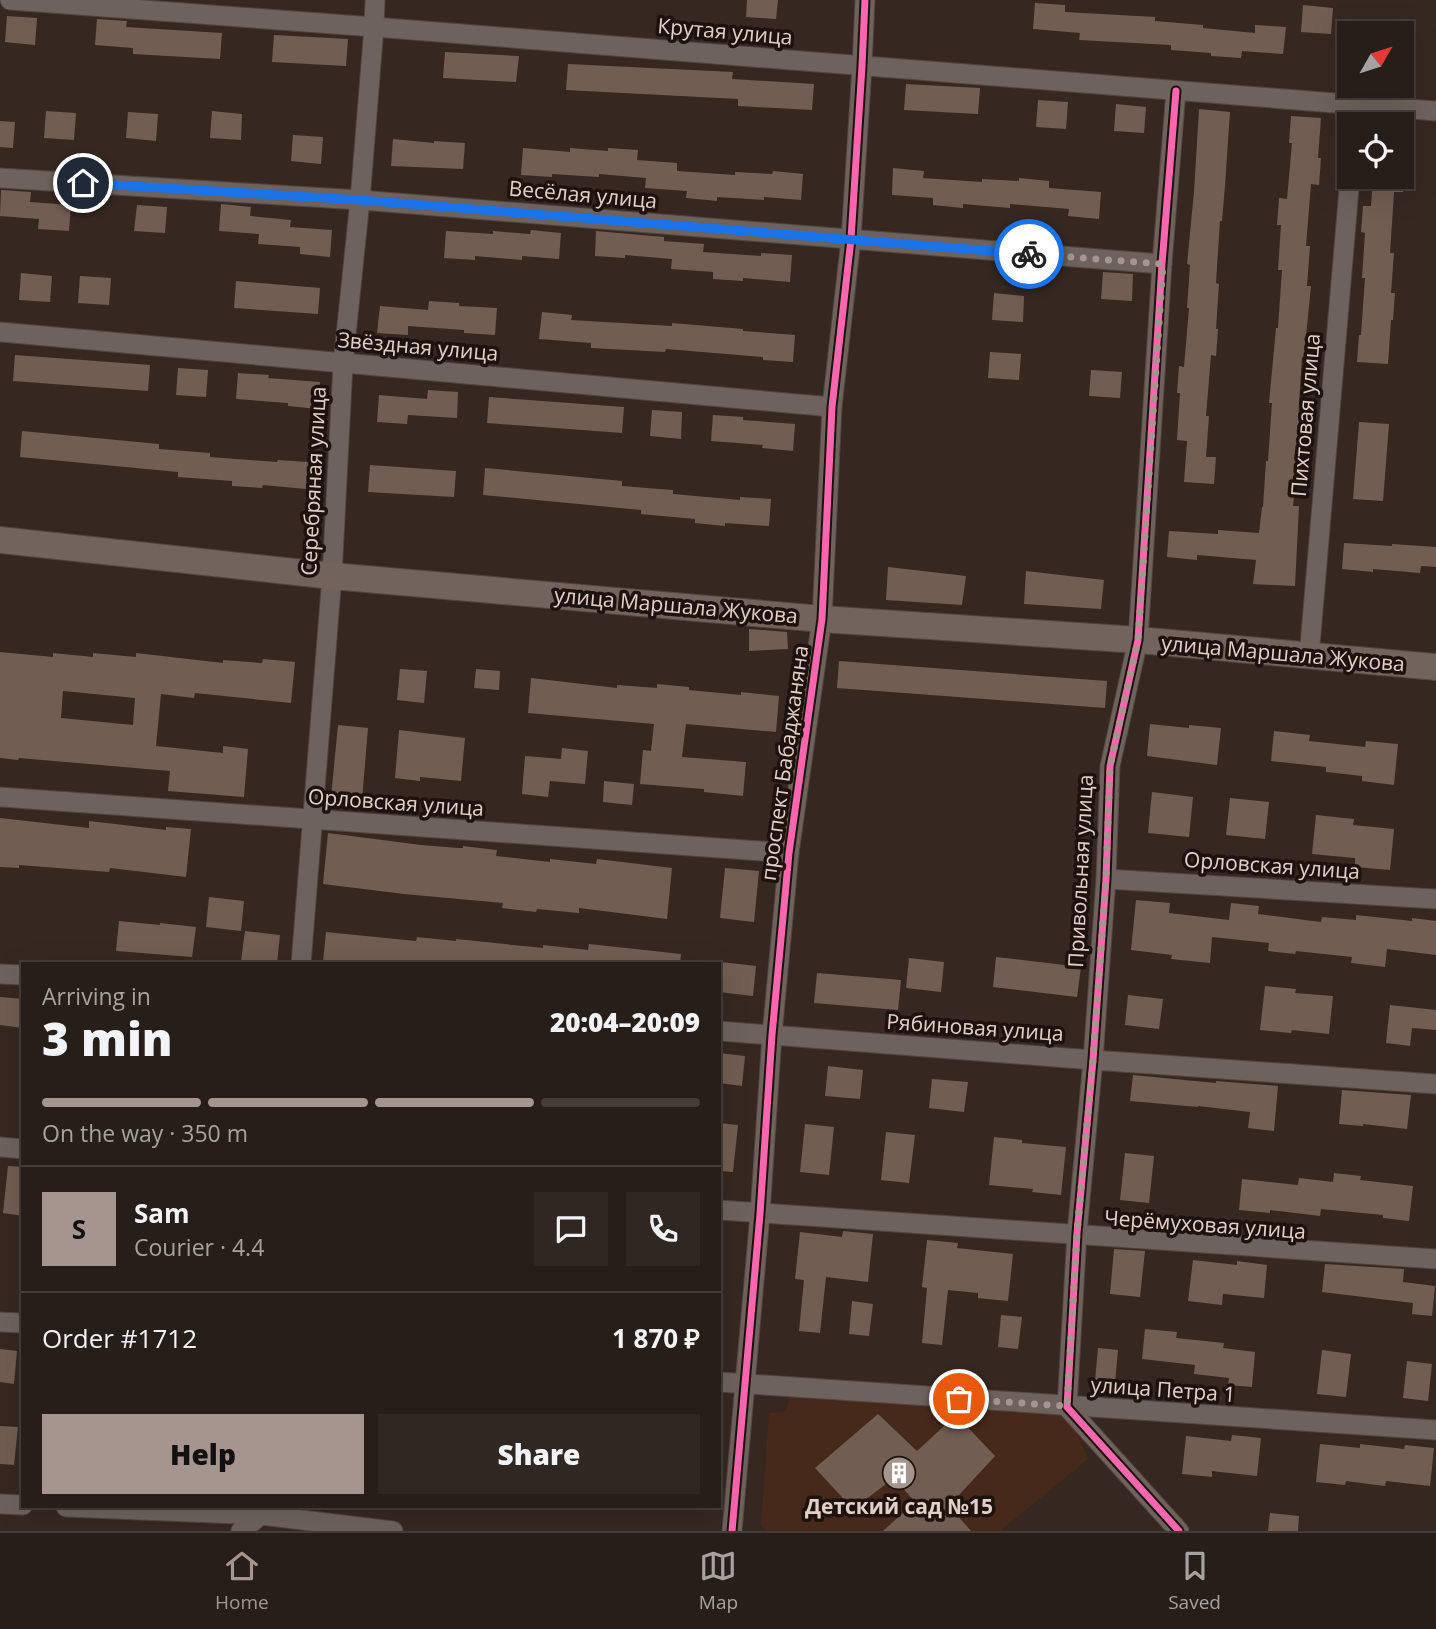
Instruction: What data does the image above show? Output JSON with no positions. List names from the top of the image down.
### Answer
{
  "streets": {
    "main road": ["улица Маршала Жукова"],
    "street": [
      "Крутая улица",
      "Весёлая улица",
      "Звёздная улица",
      "Пихтовая улица",
      "Серебряная улица",
      "проспект Бабаджаняна",
      "Орловская улица",
      "Привольная улица",
      "Рябиновая улица",
      "Черёмуховая улица",
      "улица Петра 1"
    ]
  },
  "crossings": [
    ["Крутая улица", "Серебряная улица"],
    ["Крутая улица", "проспект Бабаджаняна"],
    ["Крутая улица", "Привольная улица"],
    ["Весёлая улица", "Серебряная улица"],
    ["Весёлая улица", "проспект Бабаджаняна"],
    ["Весёлая улица", "Привольная улица"],
    ["Звёздная улица", "Серебряная улица"],
    ["Звёздная улица", "проспект Бабаджаняна"],
    ["Пихтовая улица", "улица Маршала Жукова"],
    ["Серебряная улица", "улица Маршала Жукова"],
    ["Серебряная улица", "Орловская улица"],
    ["улица Маршала Жукова", "проспект Бабаджаняна"],
    ["улица Маршала Жукова", "Привольная улица"],
    ["проспект Бабаджаняна", "Орловская улица"],
    ["проспект Бабаджаняна", "Рябиновая улица"],
    ["проспект Бабаджаняна", "Черёмуховая улица"],
    ["проспект Бабаджаняна", "улица Петра 1"],
    ["Орловская улица", "Привольная улица"],
    ["Привольная улица", "Рябиновая улица"],
    ["Привольная улица", "Черёмуховая улица"],
    ["Привольная улица", "улица Петра 1"]
  ],
  "places": {
    "building": ["Детский сад №15"]
  },
  "north": "top right",
  "page": {
    "heading": ["3 min", "Arriving in", "20:04–20:09"],
    "panel": [
      "Sam",
      "Courier · 4.4",
      "Order #1712",
      "1 870 ₽"
    ],
    "bar": "On the way · 350 m",
    "round": "S",
    "buttons": ["Help", "Share"],
    "tabs": ["Home", "Map", "Saved"]
  }
}
